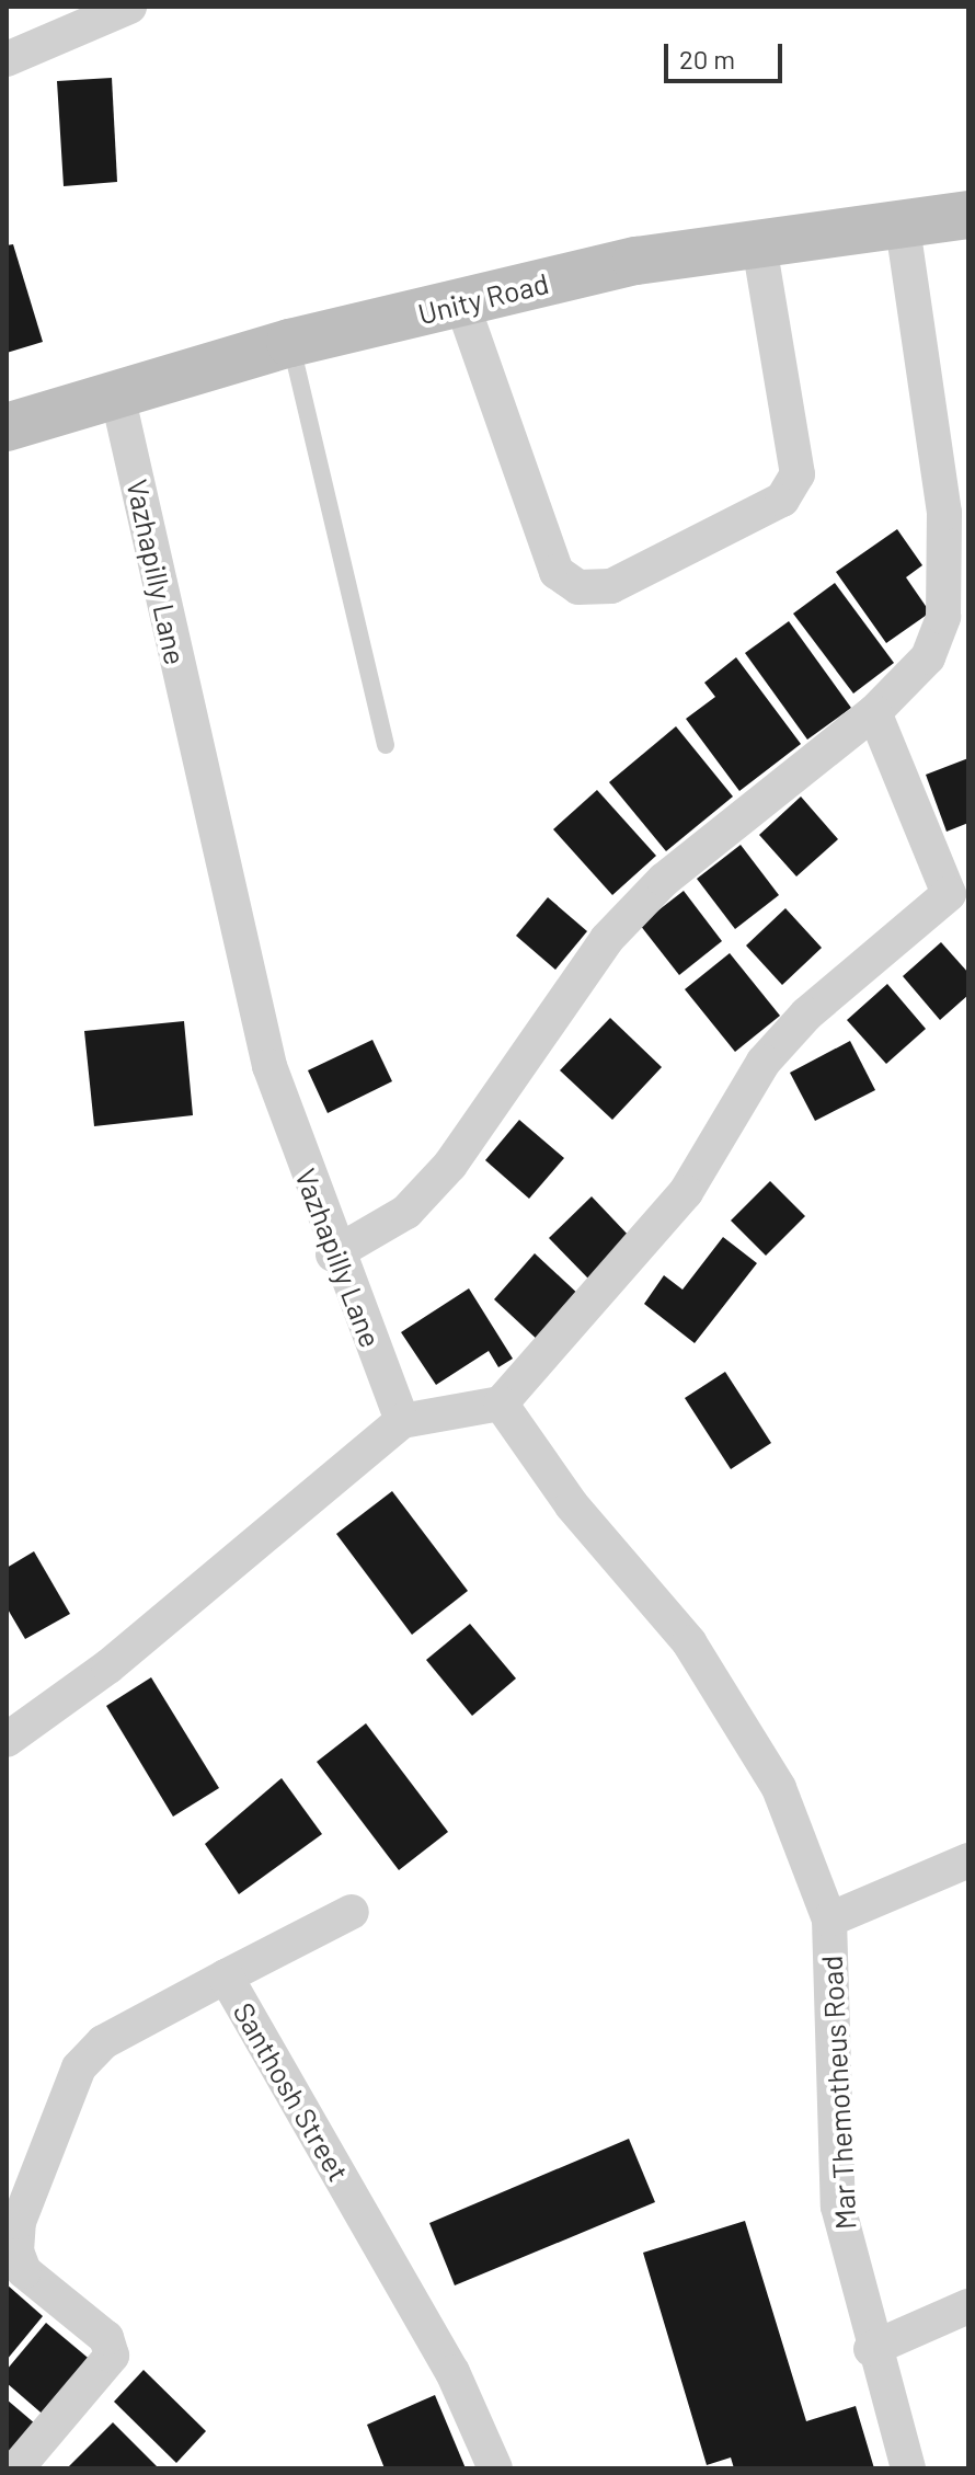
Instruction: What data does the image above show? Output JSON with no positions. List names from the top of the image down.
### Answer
{
  "streets": {
    "street": [
      "Unity Road",
      "Vazhapilly Lane",
      "Santhosh Street",
      "Mar Themotheus Road"
    ]
  },
  "crossings": [
    ["Unity Road", "Vazhapilly Lane"]
  ],
  "scale_bar": "20 m"
}
